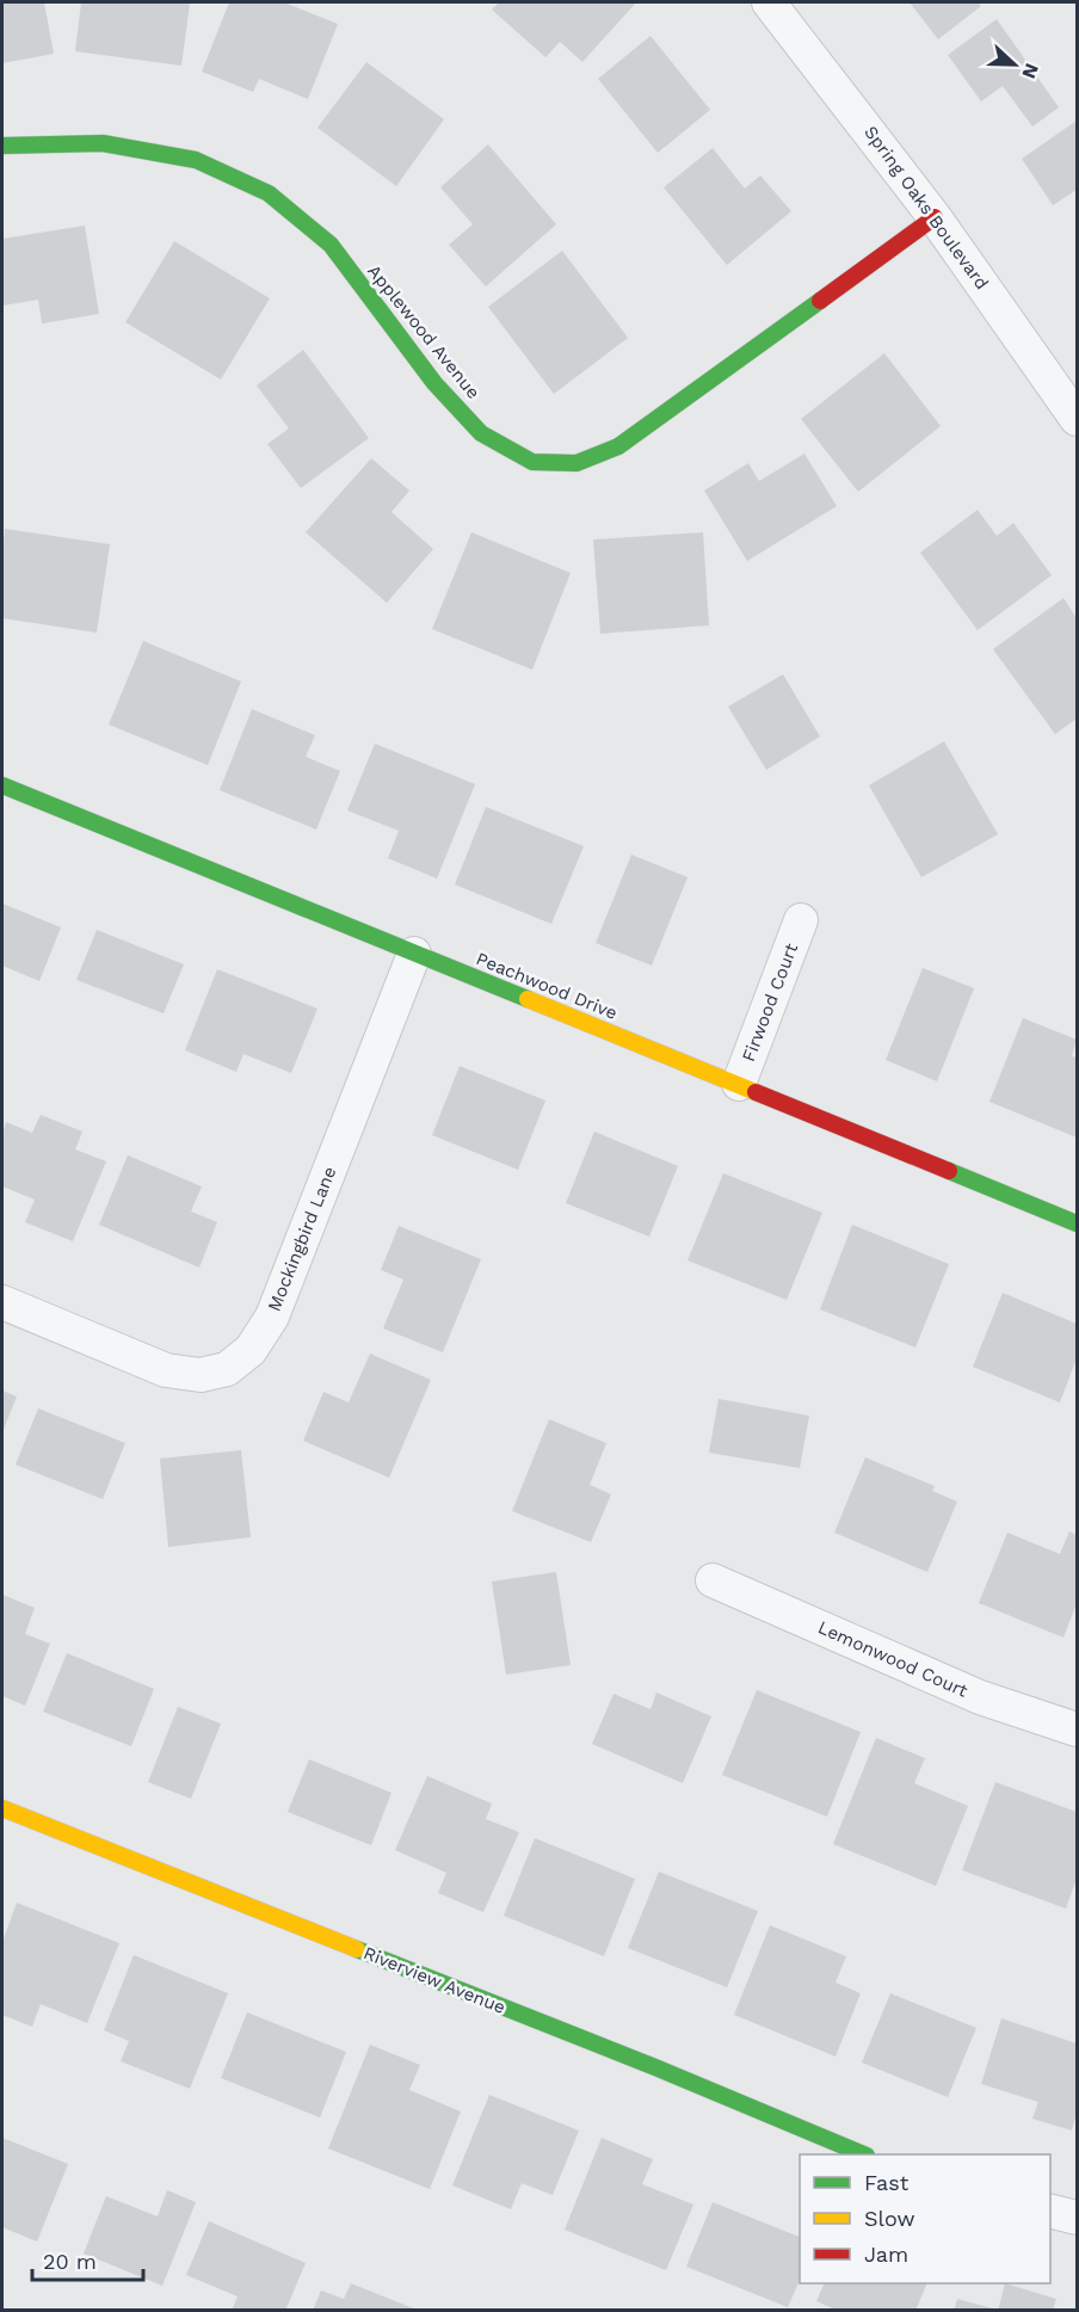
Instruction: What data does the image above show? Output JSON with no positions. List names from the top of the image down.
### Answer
{
  "streets": {
    "street": [
      "Spring Oaks Boulevard",
      "Applewood Avenue",
      "Peachwood Drive",
      "Firwood Court",
      "Mockingbird Lane",
      "Lemonwood Court",
      "Riverview Avenue"
    ]
  },
  "crossings": [
    ["Spring Oaks Boulevard", "Applewood Avenue"],
    ["Peachwood Drive", "Firwood Court"],
    ["Peachwood Drive", "Mockingbird Lane"]
  ],
  "legend": ["Fast", "Slow", "Jam"],
  "scale_bar": "20 m",
  "north": "right"
}
